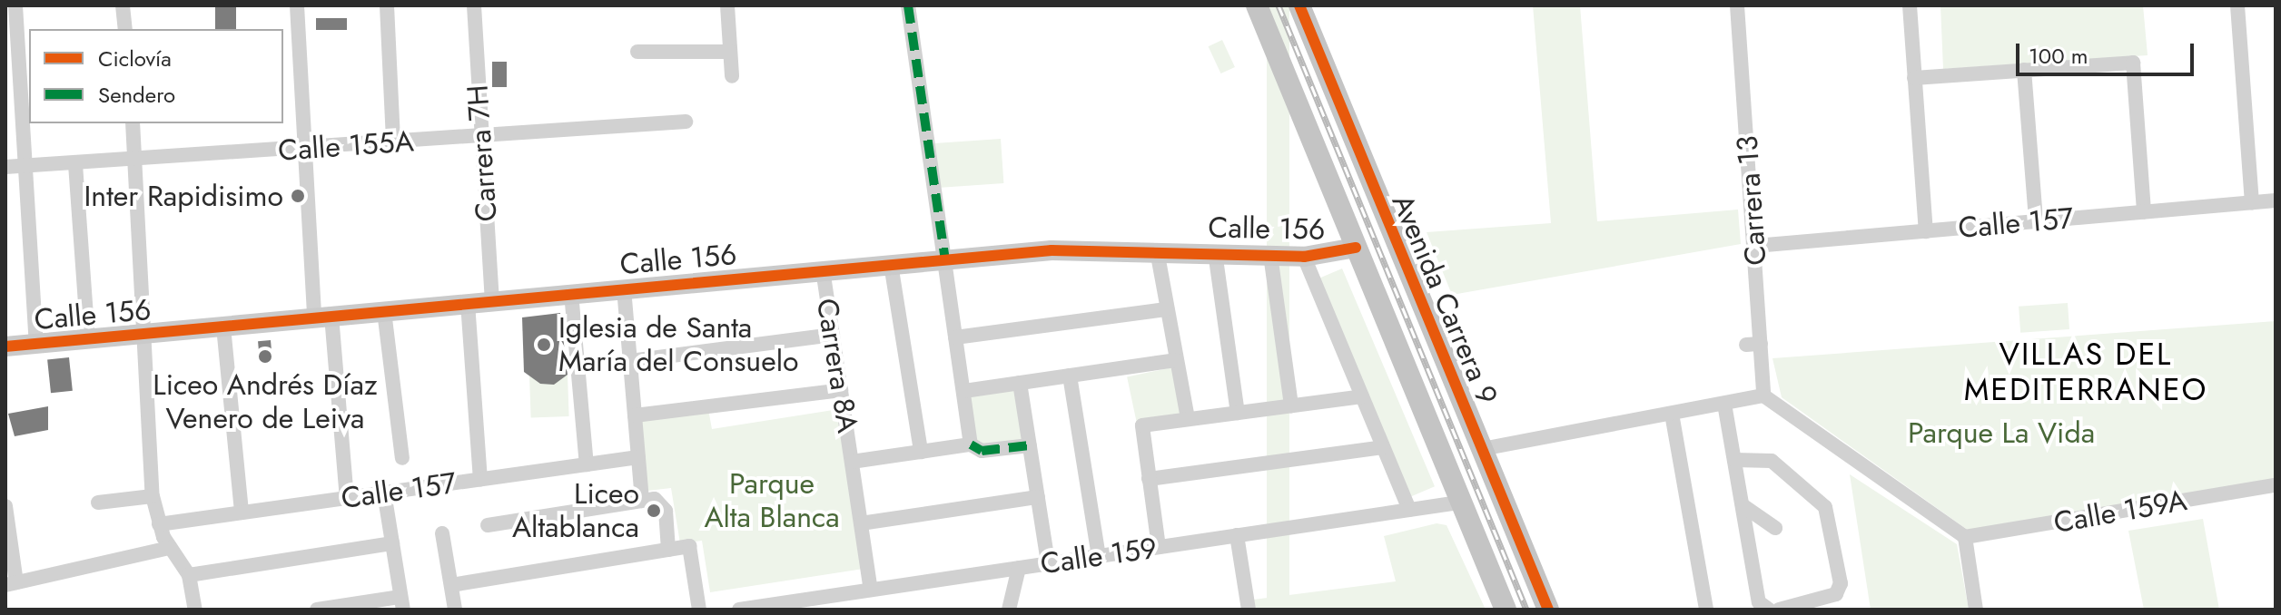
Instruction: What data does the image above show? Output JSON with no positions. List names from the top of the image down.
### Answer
{
  "streets": {
    "main road": ["Avenida Carrera 9"],
    "street": [
      "Calle 155A",
      "Carrera 7H",
      "Carrera 13",
      "Calle 157",
      "Calle 156",
      "Carrera 8A",
      "Calle 159A",
      "Calle 159"
    ]
  },
  "crossings": [
    ["Calle 155A", "Carrera 7H"],
    ["Carrera 7H", "Calle 156"],
    ["Carrera 13", "Calle 157"],
    ["Calle 156", "Carrera 8A"],
    ["Carrera 8A", "Calle 159"]
  ],
  "districts": ["VILLAS DEL MEDITERRANEO"],
  "parks": ["Parque La Vida", "Parque Alta Blanca"],
  "places": [
    "Inter Rapidisimo",
    "Iglesia de Santa María del Consuelo",
    "Liceo Andrés Díaz Venero de Leiva",
    "Liceo Altablanca"
  ],
  "legend": ["Ciclovía", "Sendero"],
  "scale_bar": "100 m"
}
